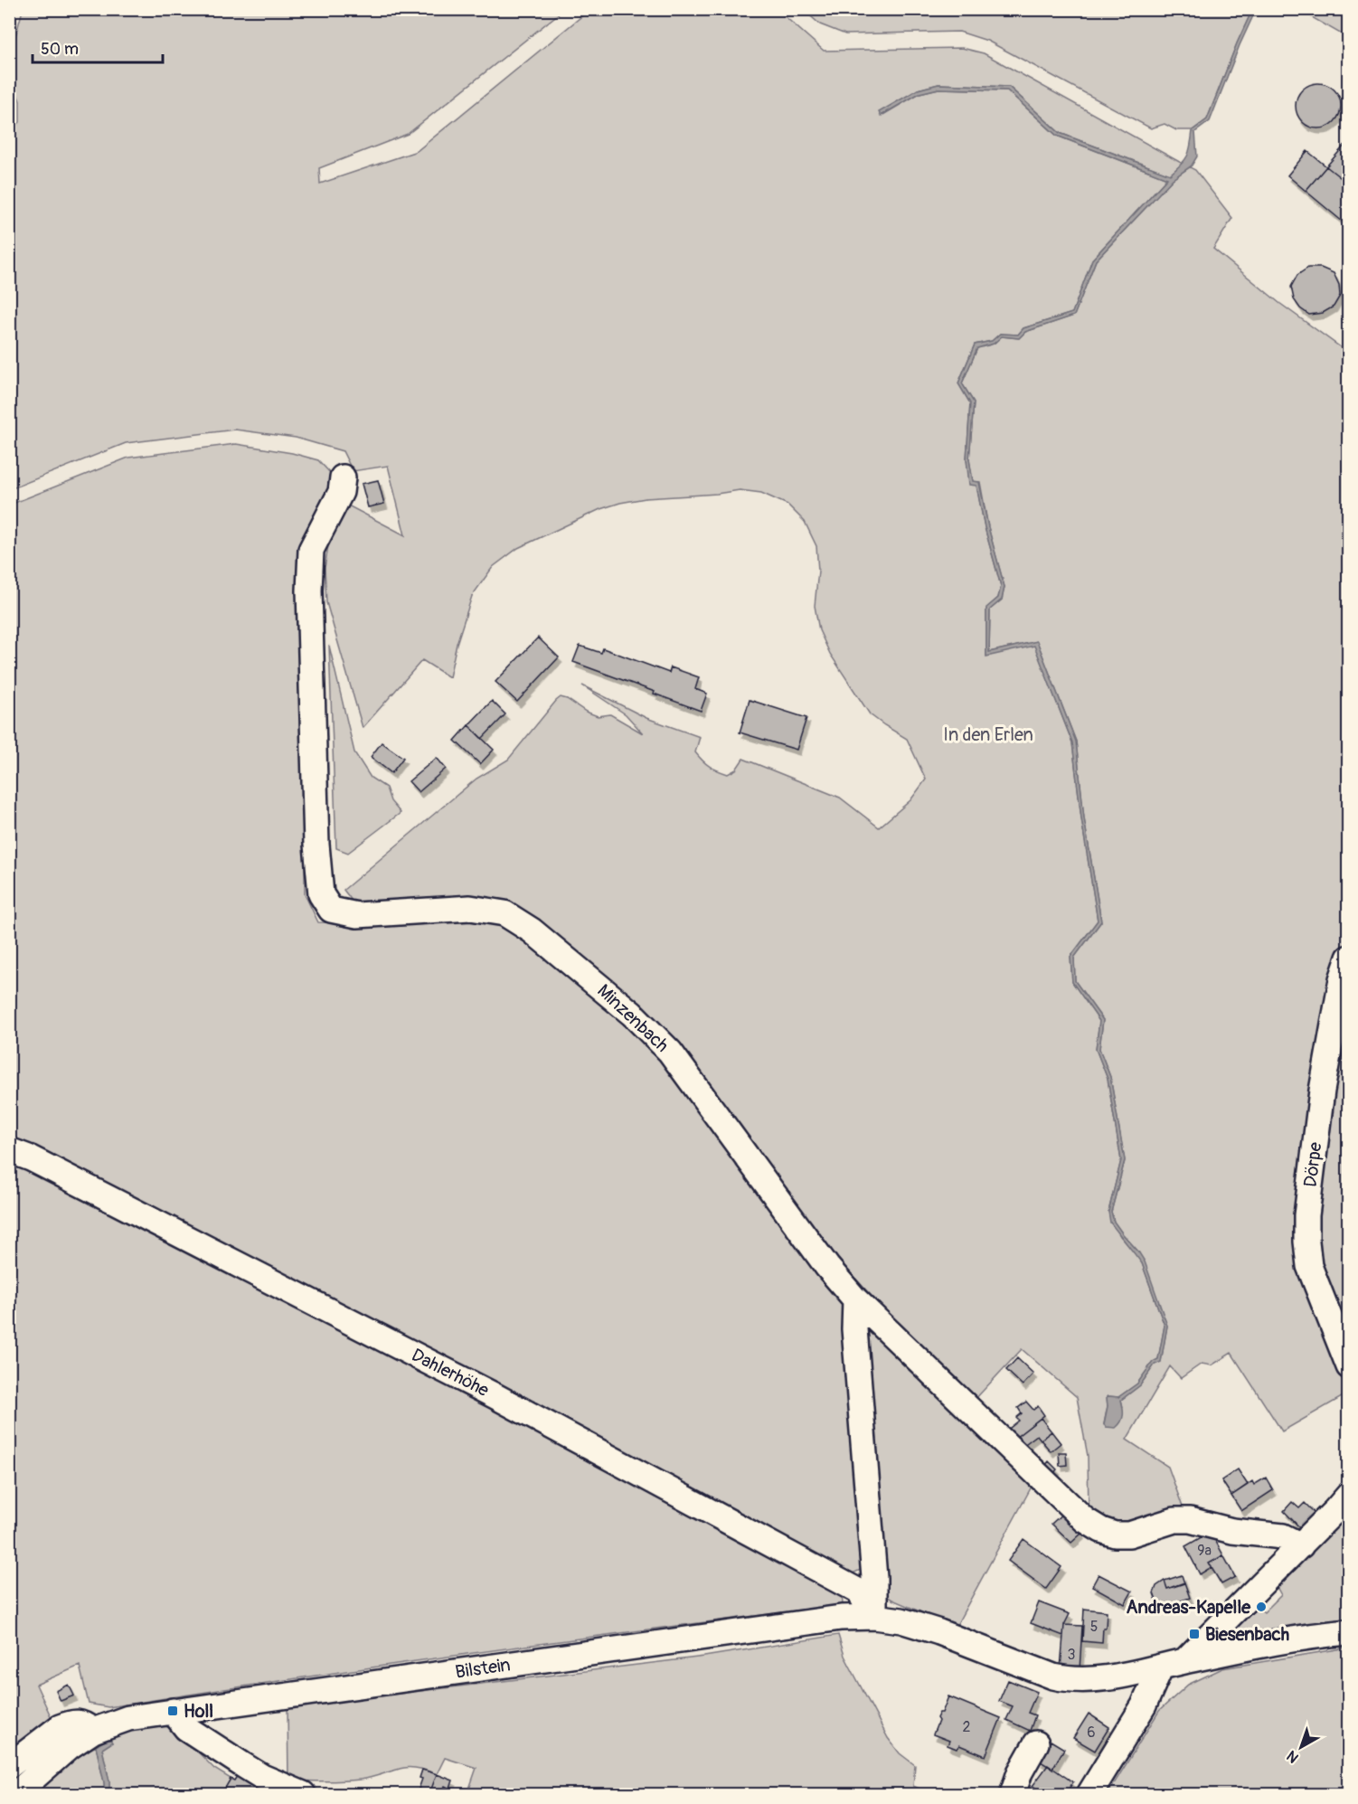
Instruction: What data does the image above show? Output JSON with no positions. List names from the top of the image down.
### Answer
{
  "streets": {
    "street": [
      "Minzenbach",
      "Dörpe",
      "Dahlerhöhe",
      "Bilstein"
    ]
  },
  "crossings": [
    ["Dahlerhöhe", "Bilstein"]
  ],
  "parks": ["In den Erlen"],
  "places": {
    "other": ["Andreas-Kapelle"],
    "transit": ["Biesenbach", "Holl"]
  },
  "house_numbers": [
    "9a",
    "5",
    "3",
    "2",
    "6"
  ],
  "scale_bar": "50 m",
  "north": "bottom left"
}
